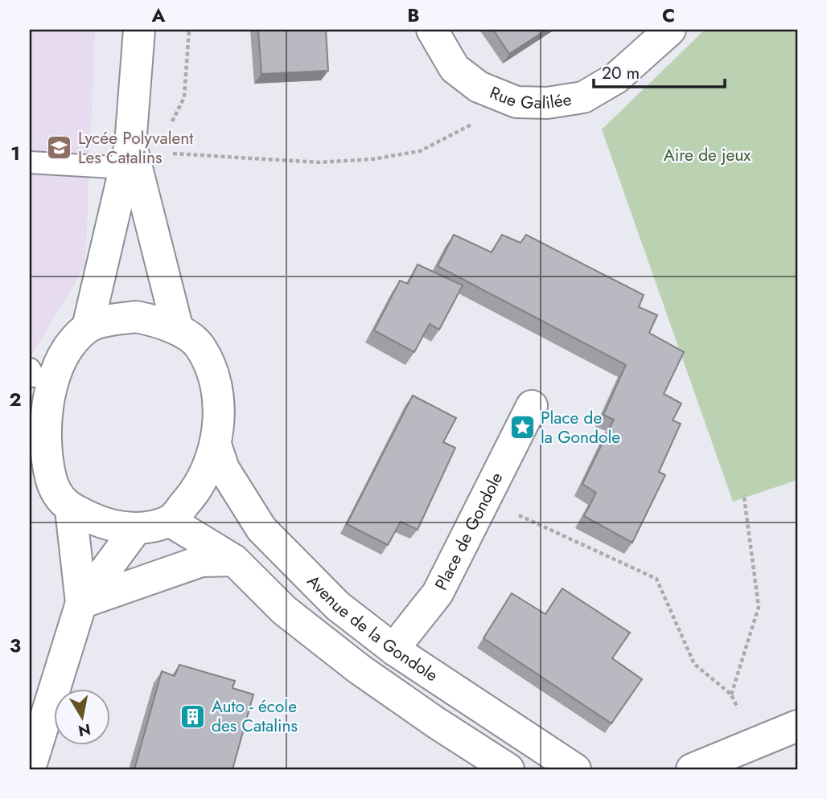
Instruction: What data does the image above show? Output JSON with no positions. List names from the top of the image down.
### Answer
{
  "streets": {
    "street": ["Rue Galilée", "Place de Gondole", "Avenue de la Gondole"]
  },
  "crossings": [
    ["Place de Gondole", "Avenue de la Gondole"]
  ],
  "parks": ["Aire de jeux"],
  "places": {
    "school or university": ["Lycée Polyvalent Les Catalins"],
    "place": ["Place de la Gondole"],
    "building": ["Auto - école des Catalins"]
  },
  "scale_bar": "20 m",
  "north": "bottom",
  "grid": {
    "columns": ["A", "B", "C"],
    "rows": ["1", "2", "3"]
  }
}
